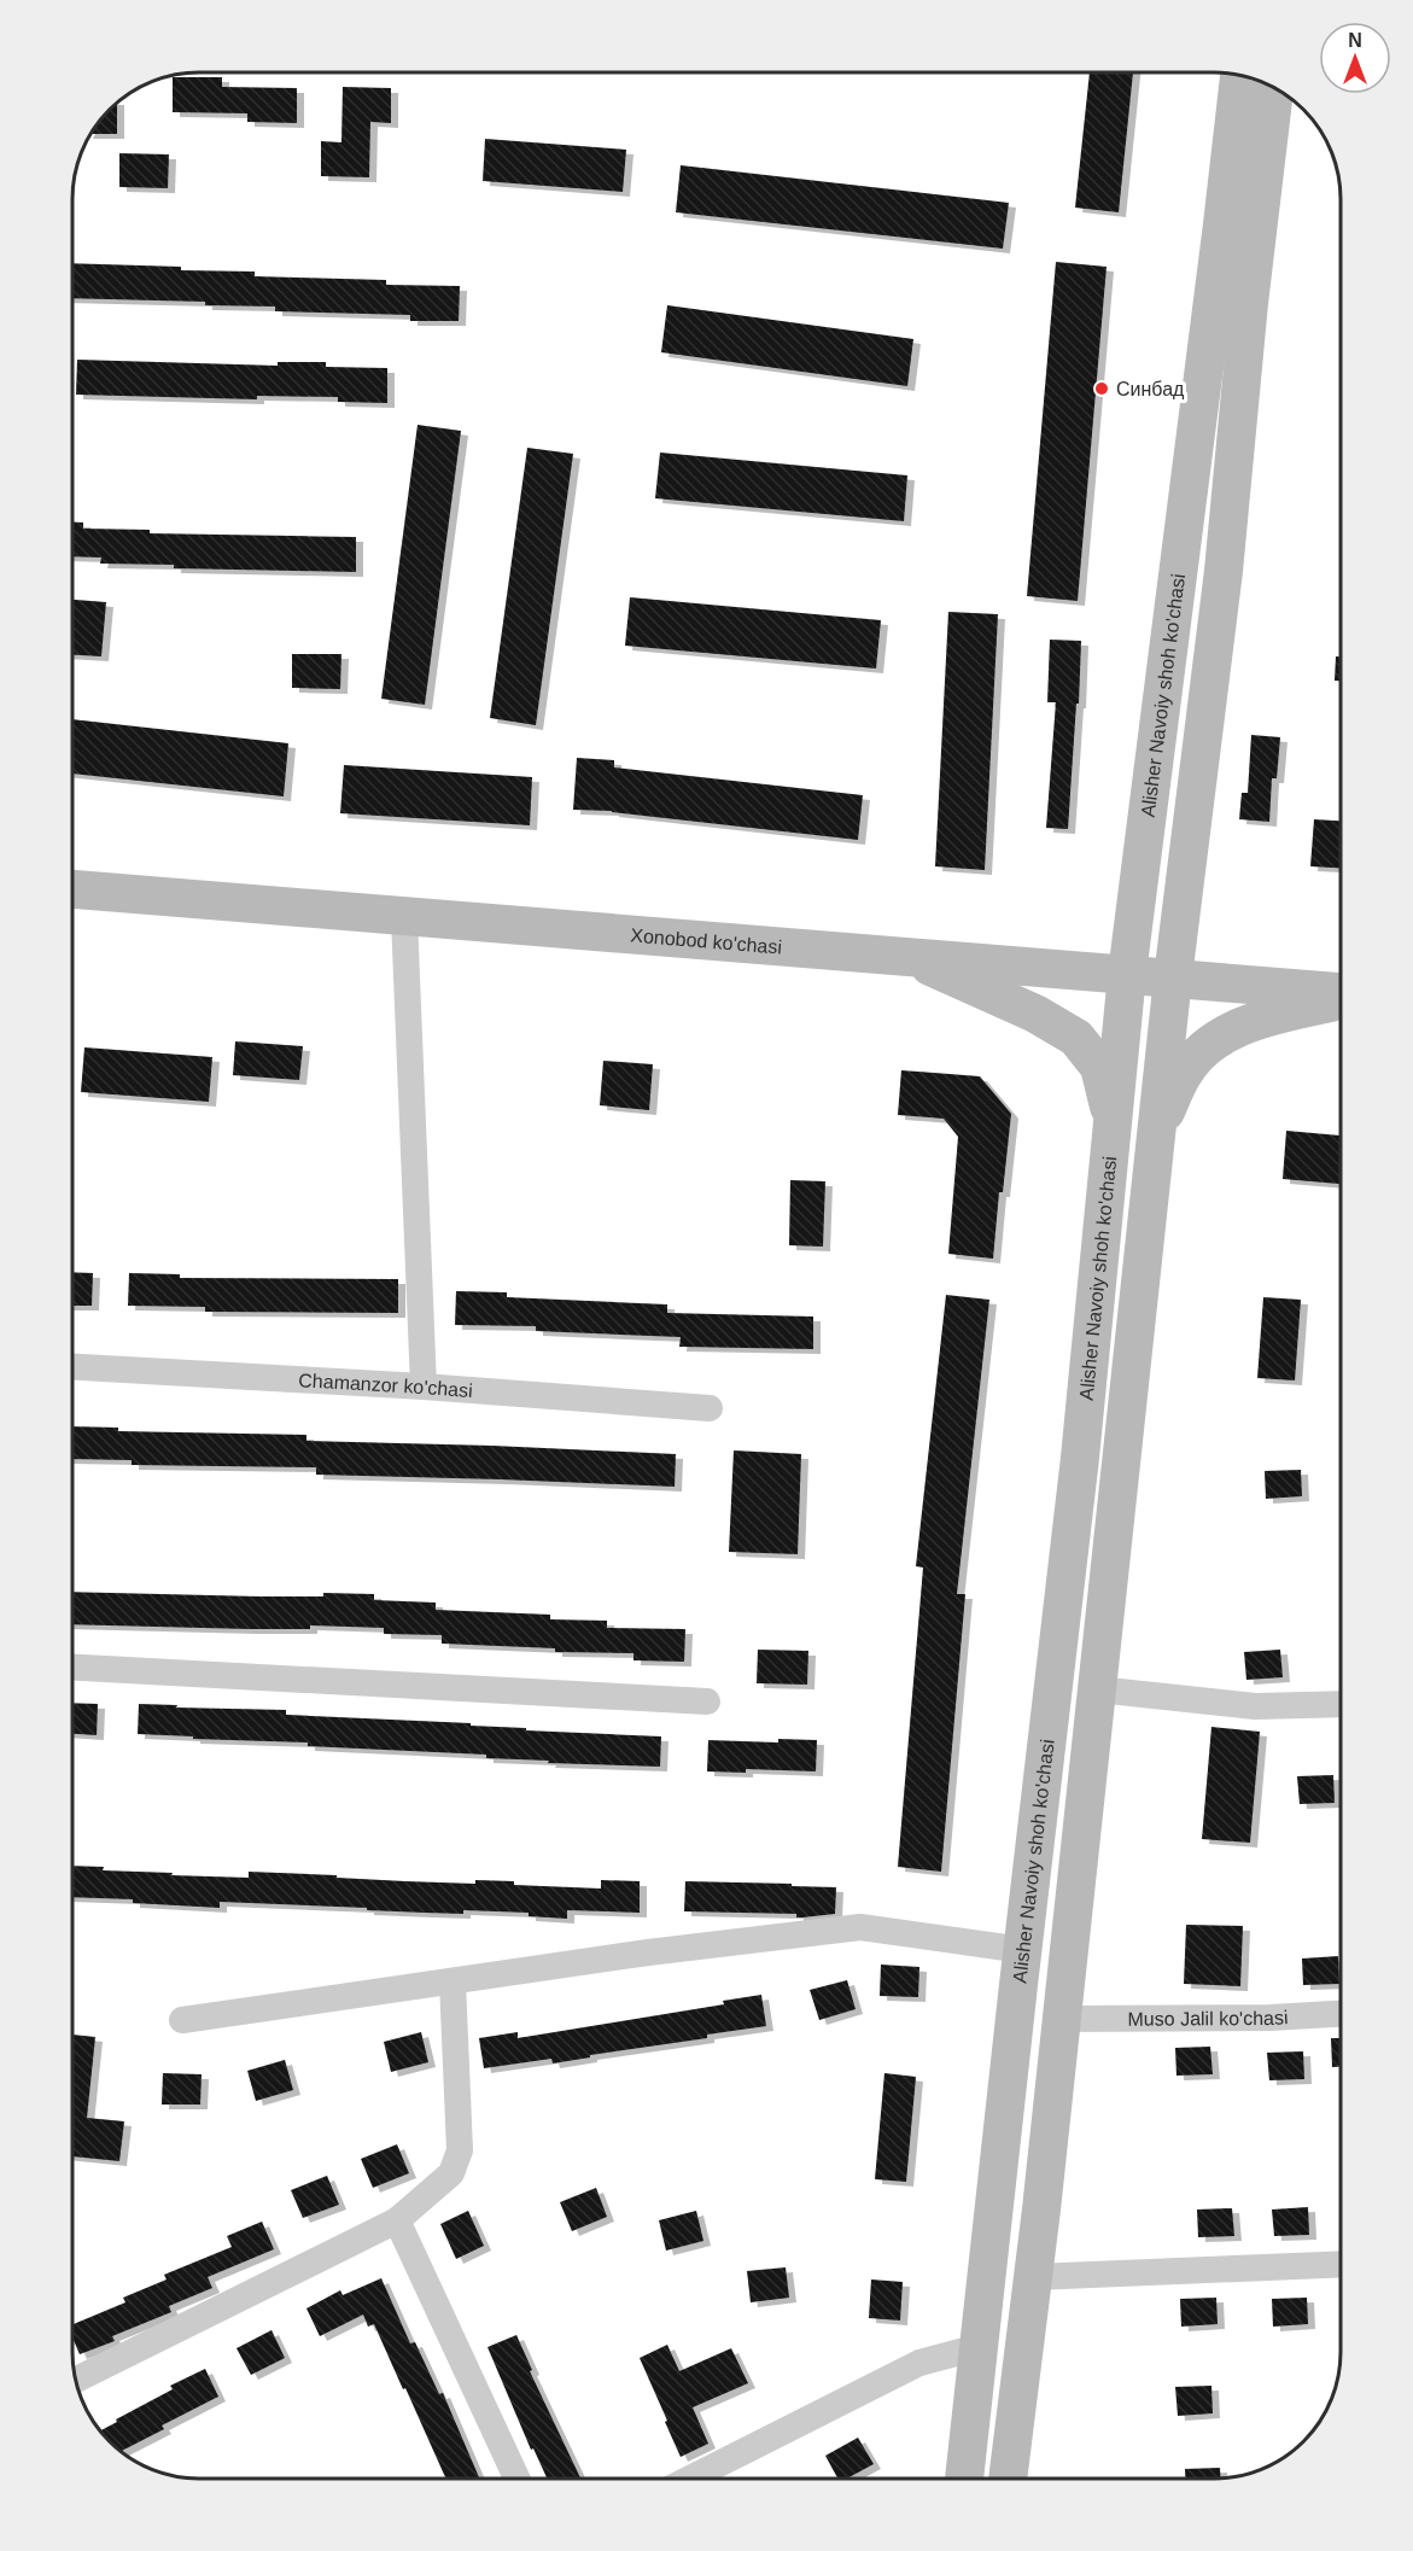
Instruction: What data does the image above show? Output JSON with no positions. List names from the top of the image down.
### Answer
{
  "streets": {
    "main road": ["Alisher Navoiy shoh ko'chasi", "Xonobod ko'chasi"],
    "street": ["Chamanzor ko'chasi", "Muso Jalil ko'chasi"]
  },
  "crossings": [
    ["Alisher Navoiy shoh ko'chasi", "Xonobod ko'chasi"],
    ["Alisher Navoiy shoh ko'chasi", "Muso Jalil ko'chasi"]
  ],
  "places": ["Синбад"],
  "north": "top"
}
